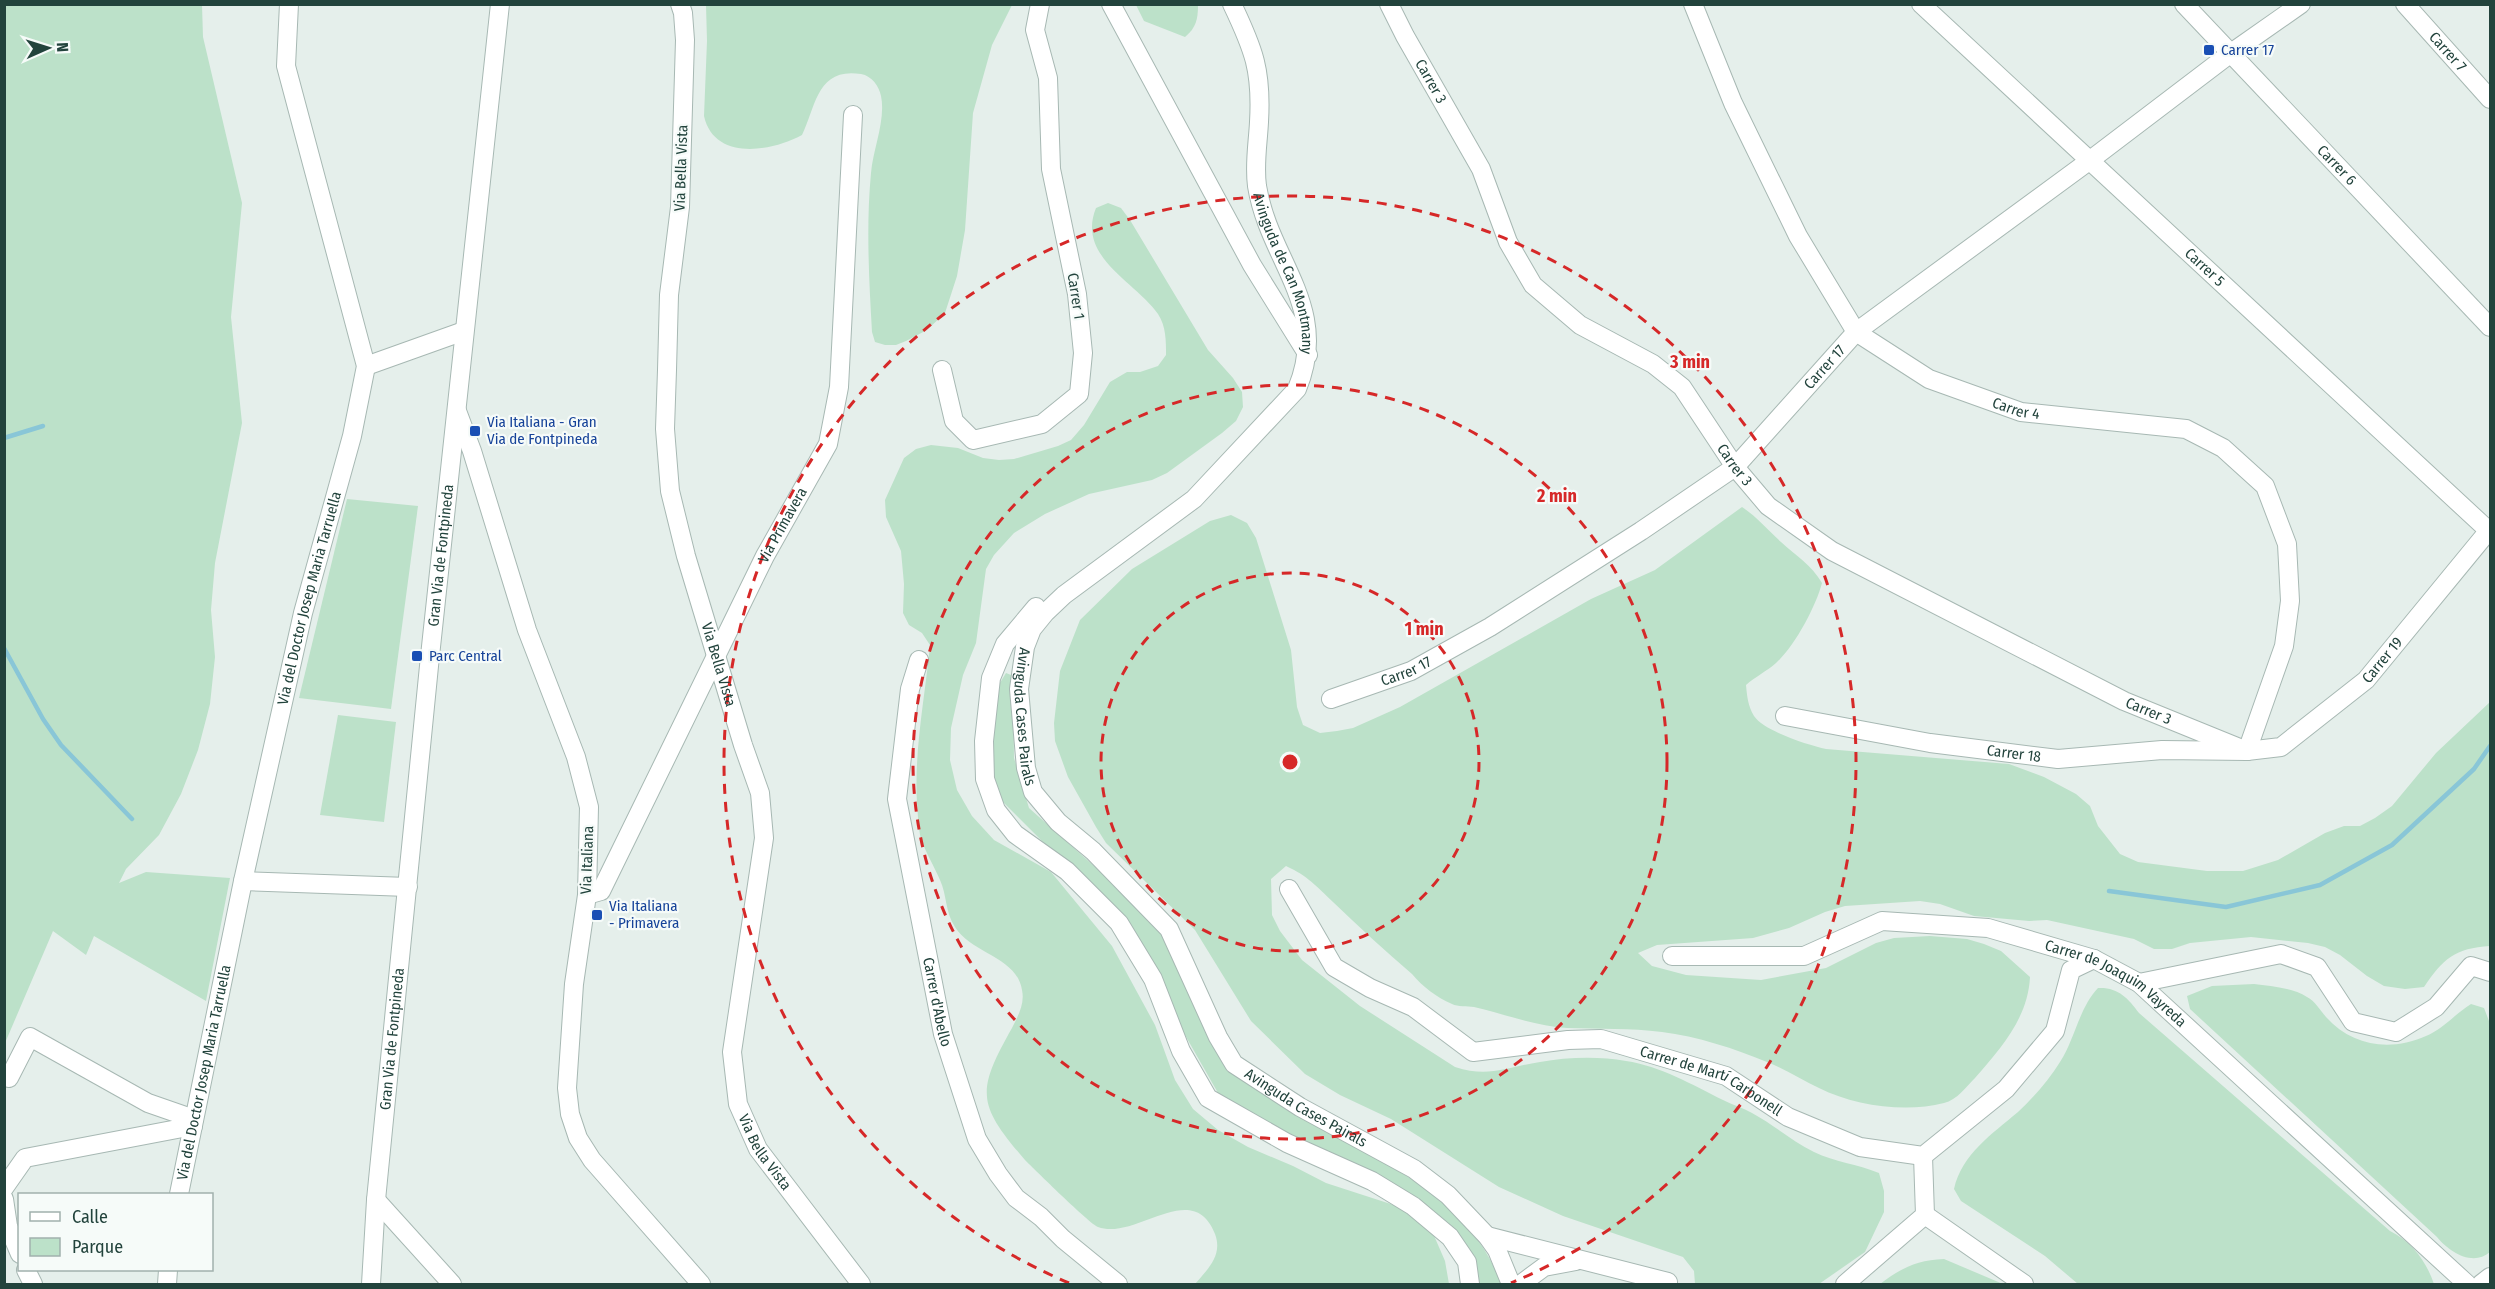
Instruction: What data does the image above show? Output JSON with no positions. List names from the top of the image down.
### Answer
{
  "streets": {
    "street": [
      "Carrer 7",
      "Carrer 3",
      "Carrer 6",
      "Via Bella Vista",
      "Carrer 5",
      "Avinguda de Can Montmany",
      "Carrer 1",
      "Carrer 17",
      "Carrer 4",
      "Via Primavera",
      "Gran Via de Fontpineda",
      "Via del Doctor Josep Maria Tarruella",
      "Carrer 19",
      "Avinguda Cases Pairals",
      "Carrer 18",
      "Via Italiana",
      "Carrer de Joaquim Vayreda",
      "Carrer d'Abello",
      "Carrer de Martí Carbonell"
    ]
  },
  "crossings": [
    ["Carrer 3", "Carrer 17"],
    ["Carrer 3", "Carrer 4"],
    ["Carrer 3", "Carrer 19"],
    ["Carrer 3", "Carrer 18"],
    ["Carrer 6", "Carrer 17"],
    ["Via Bella Vista", "Via Primavera"],
    ["Carrer 5", "Carrer 17"],
    ["Carrer 5", "Carrer 19"],
    ["Avinguda de Can Montmany", "Avinguda Cases Pairals"],
    ["Carrer 17", "Carrer 4"],
    ["Carrer 4", "Carrer 19"],
    ["Carrer 4", "Carrer 18"],
    ["Via Primavera", "Via Italiana"],
    ["Gran Via de Fontpineda", "Via Italiana"],
    ["Carrer 19", "Carrer 18"]
  ],
  "places": {
    "transit": [
      "Carrer 17",
      "Via Italiana - Gran Via de Fontpineda",
      "Parc Central",
      "Via Italiana - Primavera"
    ]
  },
  "legend": ["Calle", "Parque"],
  "north": "right",
  "rings": ["3 min", "2 min", "1 min"]
}
